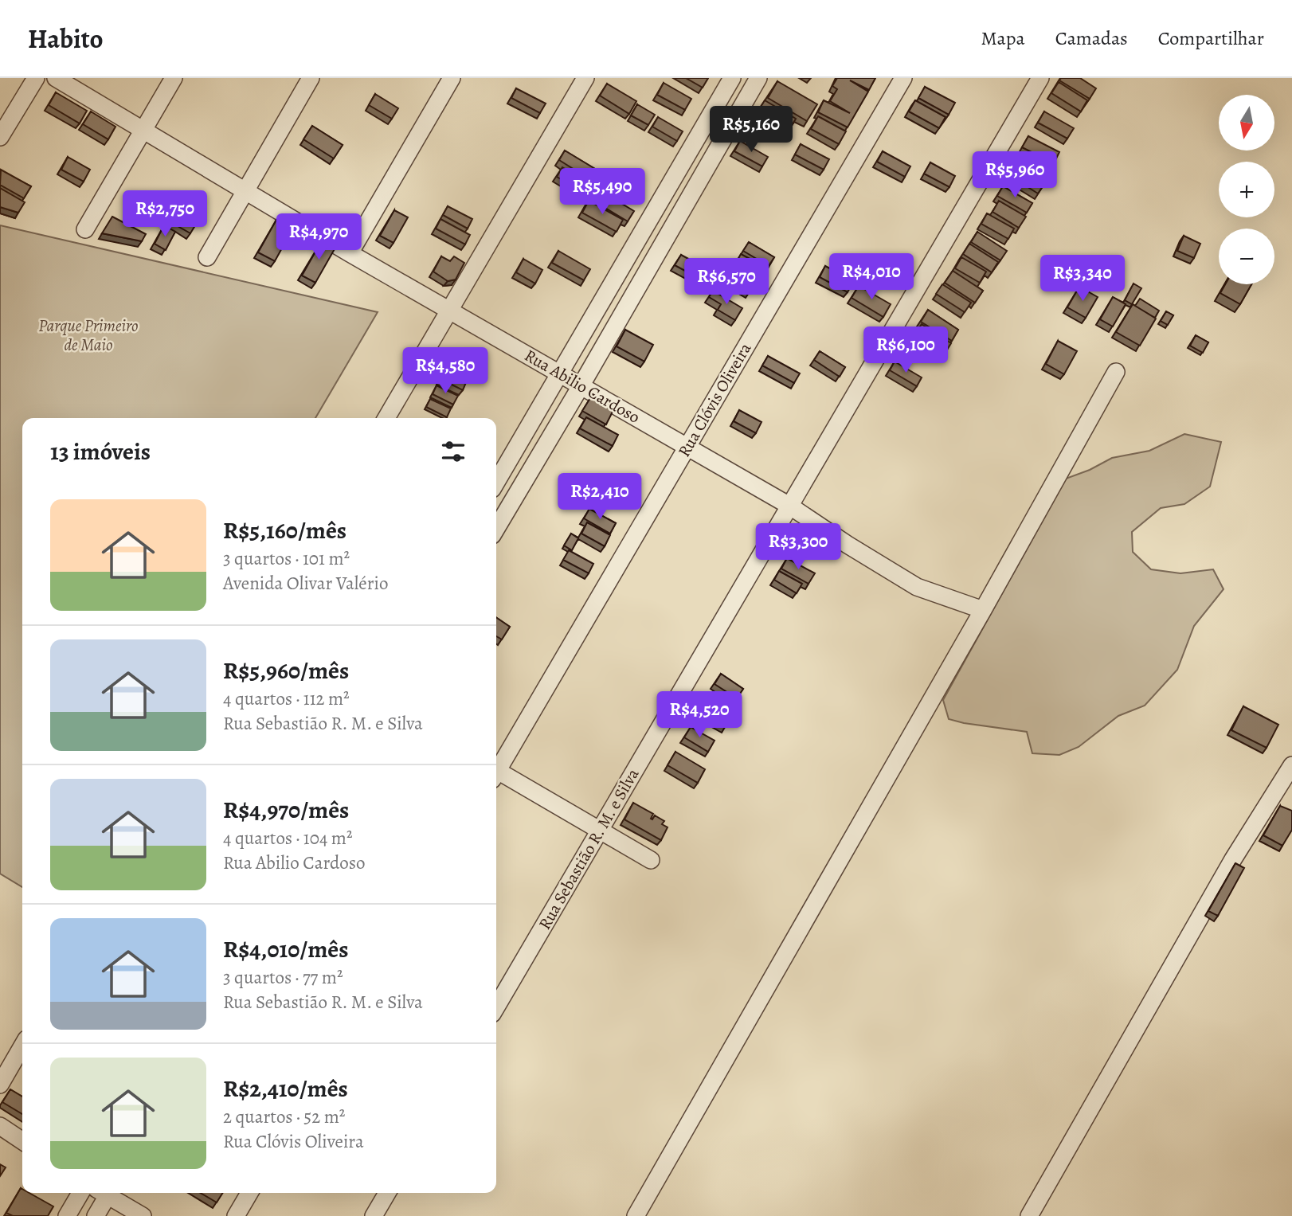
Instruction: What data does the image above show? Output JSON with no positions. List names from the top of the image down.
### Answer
{
  "streets": {
    "street": ["Rua Abilio Cardoso", "Rua Clóvis Oliveira", "Rua Sebastião R. M. e Silva"]
  },
  "crossings": [
    ["Rua Abilio Cardoso", "Rua Clóvis Oliveira"],
    ["Rua Abilio Cardoso", "Rua Sebastião R. M. e Silva"]
  ],
  "parks": ["Parque Primeiro de Maio"],
  "north": "bottom",
  "page": {
    "header": "Habito",
    "nav": ["Mapa", "Camadas", "Compartilhar"],
    "map_buttons": ["+", "−"],
    "price": [
      "R$5,160",
      "R$5,960",
      "R$5,490",
      "R$2,750",
      "R$4,970",
      "R$4,010",
      "R$3,340",
      "R$6,570",
      "R$6,100",
      "R$4,580",
      "R$2,410",
      "R$3,300",
      "R$4,520"
    ],
    "heading": "13 imóveis",
    "list": [
      {
        "name": "R$5,160/mês",
        "note": "3 quartos · 101 m² · Avenida Olivar Valério"
      },
      {
        "name": "R$5,960/mês",
        "note": "4 quartos · 112 m² · Rua Sebastião R. M. e Silva"
      },
      {
        "name": "R$4,970/mês",
        "note": "4 quartos · 104 m² · Rua Abilio Cardoso"
      },
      {
        "name": "R$4,010/mês",
        "note": "3 quartos · 77 m² · Rua Sebastião R. M. e Silva"
      },
      {
        "name": "R$2,410/mês",
        "note": "2 quartos · 52 m² · Rua Clóvis Oliveira"
      }
    ]
  }
}
